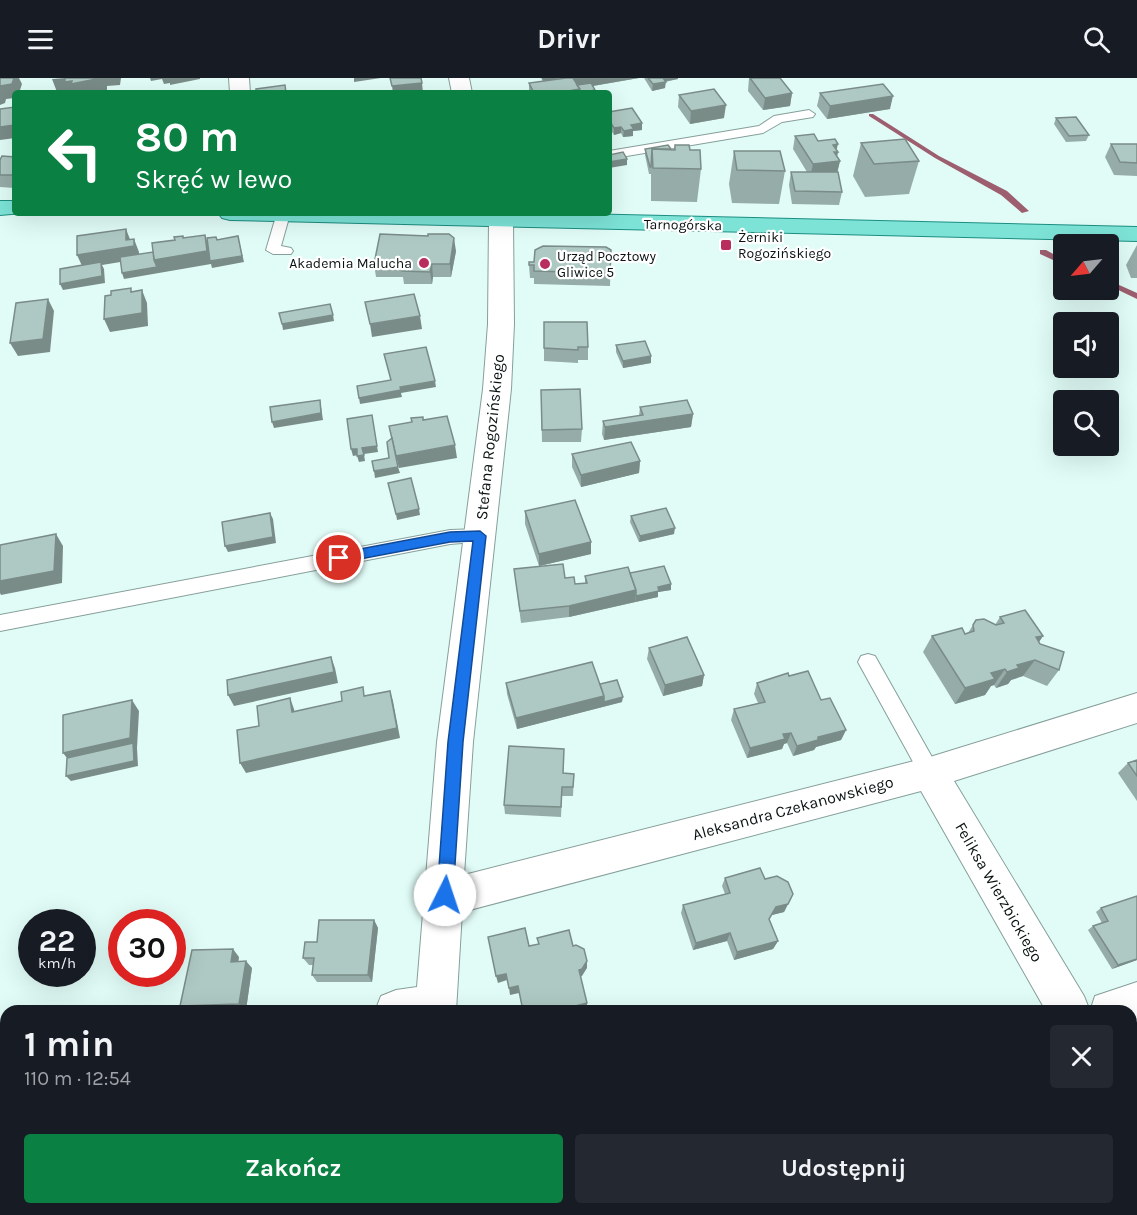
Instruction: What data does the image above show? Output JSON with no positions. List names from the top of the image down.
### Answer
{
  "streets": {
    "main road": ["Tarnogórska"],
    "street": ["Stefana Rogozińskiego", "Aleksandra Czekanowskiego", "Feliksa Wierzbickiego"]
  },
  "crossings": [
    ["Tarnogórska", "Stefana Rogozińskiego"],
    ["Stefana Rogozińskiego", "Aleksandra Czekanowskiego"],
    ["Aleksandra Czekanowskiego", "Feliksa Wierzbickiego"]
  ],
  "places": {
    "transit": ["Żerniki Rogozińskiego"],
    "other": ["Akademia Malucha", "Urząd Pocztowy Gliwice 5"]
  },
  "north": "bottom left",
  "page": {
    "header": "Drivr",
    "turn": ["80 m", "Skręć w lewo"],
    "speed": "22 km/h",
    "limit": "30",
    "heading": ["1 min", "110 m · 12:54"],
    "buttons": ["Zakończ", "Udostępnij"]
  }
}
